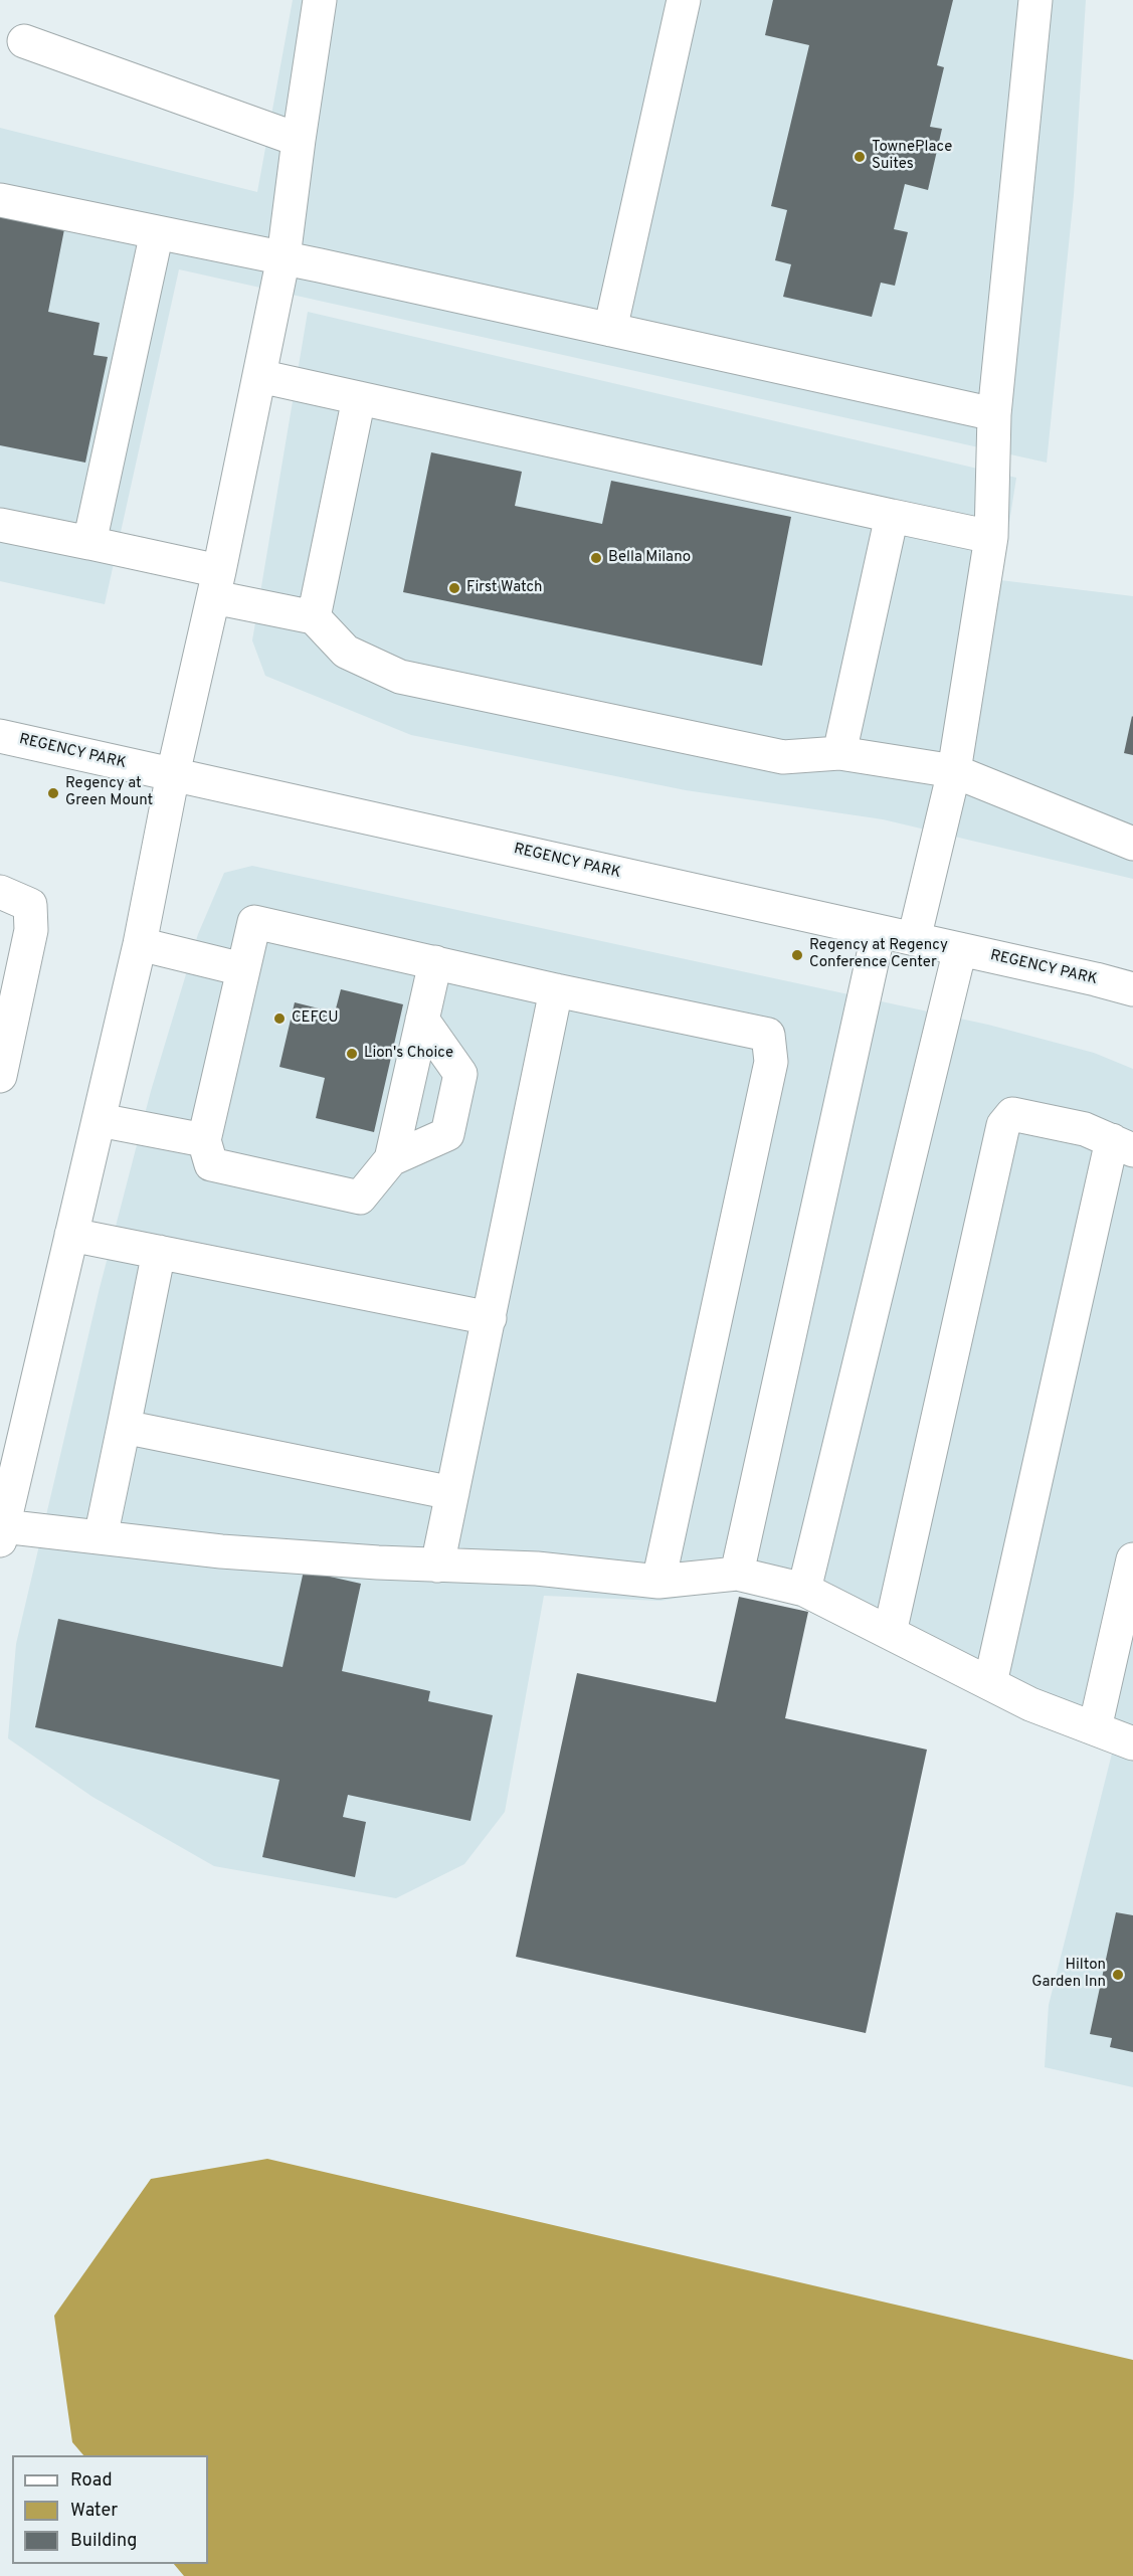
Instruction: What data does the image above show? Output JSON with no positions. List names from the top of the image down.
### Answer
{
  "streets": {
    "street": ["REGENCY PARK"]
  },
  "places": [
    "TownePlace Suites",
    "Bella Milano",
    "First Watch",
    "Regency at Green Mount",
    "Regency at Regency Conference Center",
    "CEFCU",
    "Lion's Choice",
    "Hilton Garden Inn"
  ],
  "legend": ["Road", "Water", "Building"]
}
